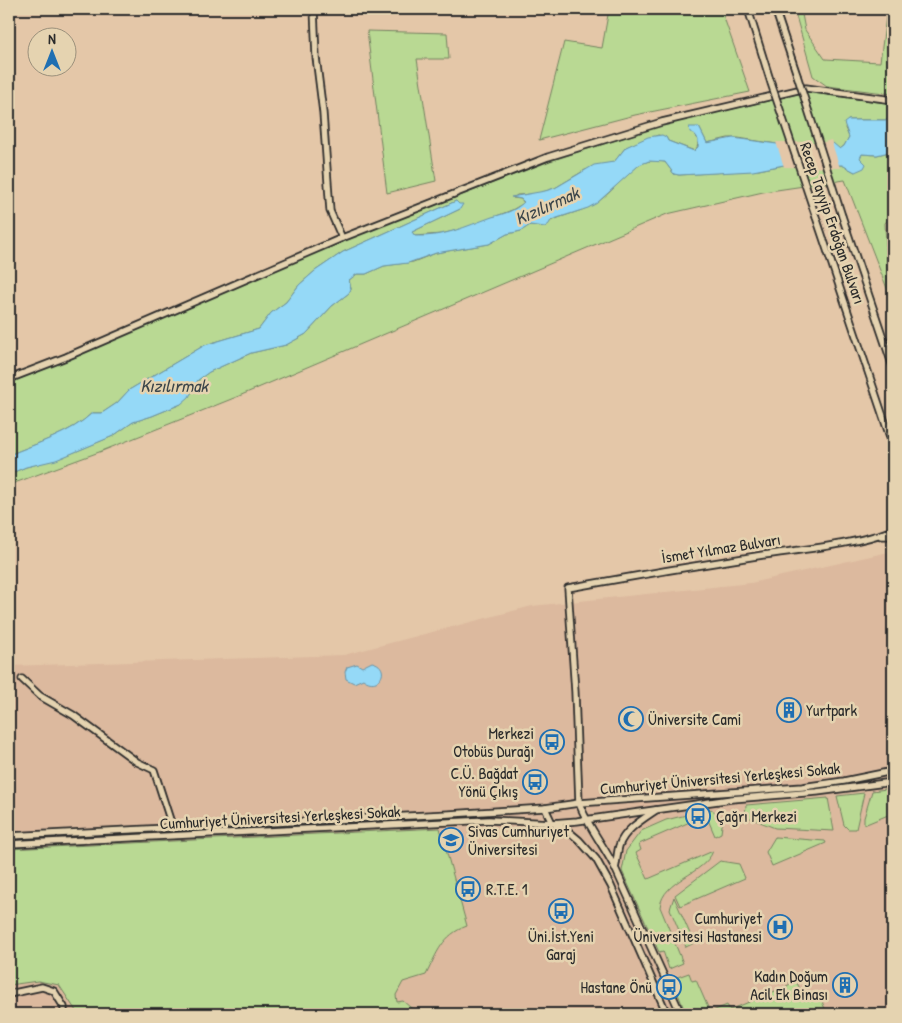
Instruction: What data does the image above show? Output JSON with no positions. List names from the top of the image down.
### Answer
{
  "streets": {
    "street": ["Recep Tayyip Erdoğan Bulvarı", "İsmet Yılmaz Bulvarı", "Cumhuriyet Üniversitesi Yerleşkesi Sokak"]
  },
  "crossings": [
    ["İsmet Yılmaz Bulvarı", "Cumhuriyet Üniversitesi Yerleşkesi Sokak"]
  ],
  "water": ["Kızılırmak"],
  "places": {
    "building": ["Yurtpark", "Kadın Doğum Acil Ek Binası"],
    "mosque": ["Üniversite Cami"],
    "bus stop": [
      "Merkezi Otobüs Durağı",
      "C.Ü. Bağdat Yönü Çıkış",
      "Çağrı Merkezi",
      "R.T.E. 1",
      "Üni.İst.Yeni Garaj",
      "Hastane Önü"
    ],
    "school or university": ["Sivas Cumhuriyet Üniversitesi"],
    "hospital": ["Cumhuriyet Üniversitesi Hastanesi"]
  },
  "north": "top"
}
